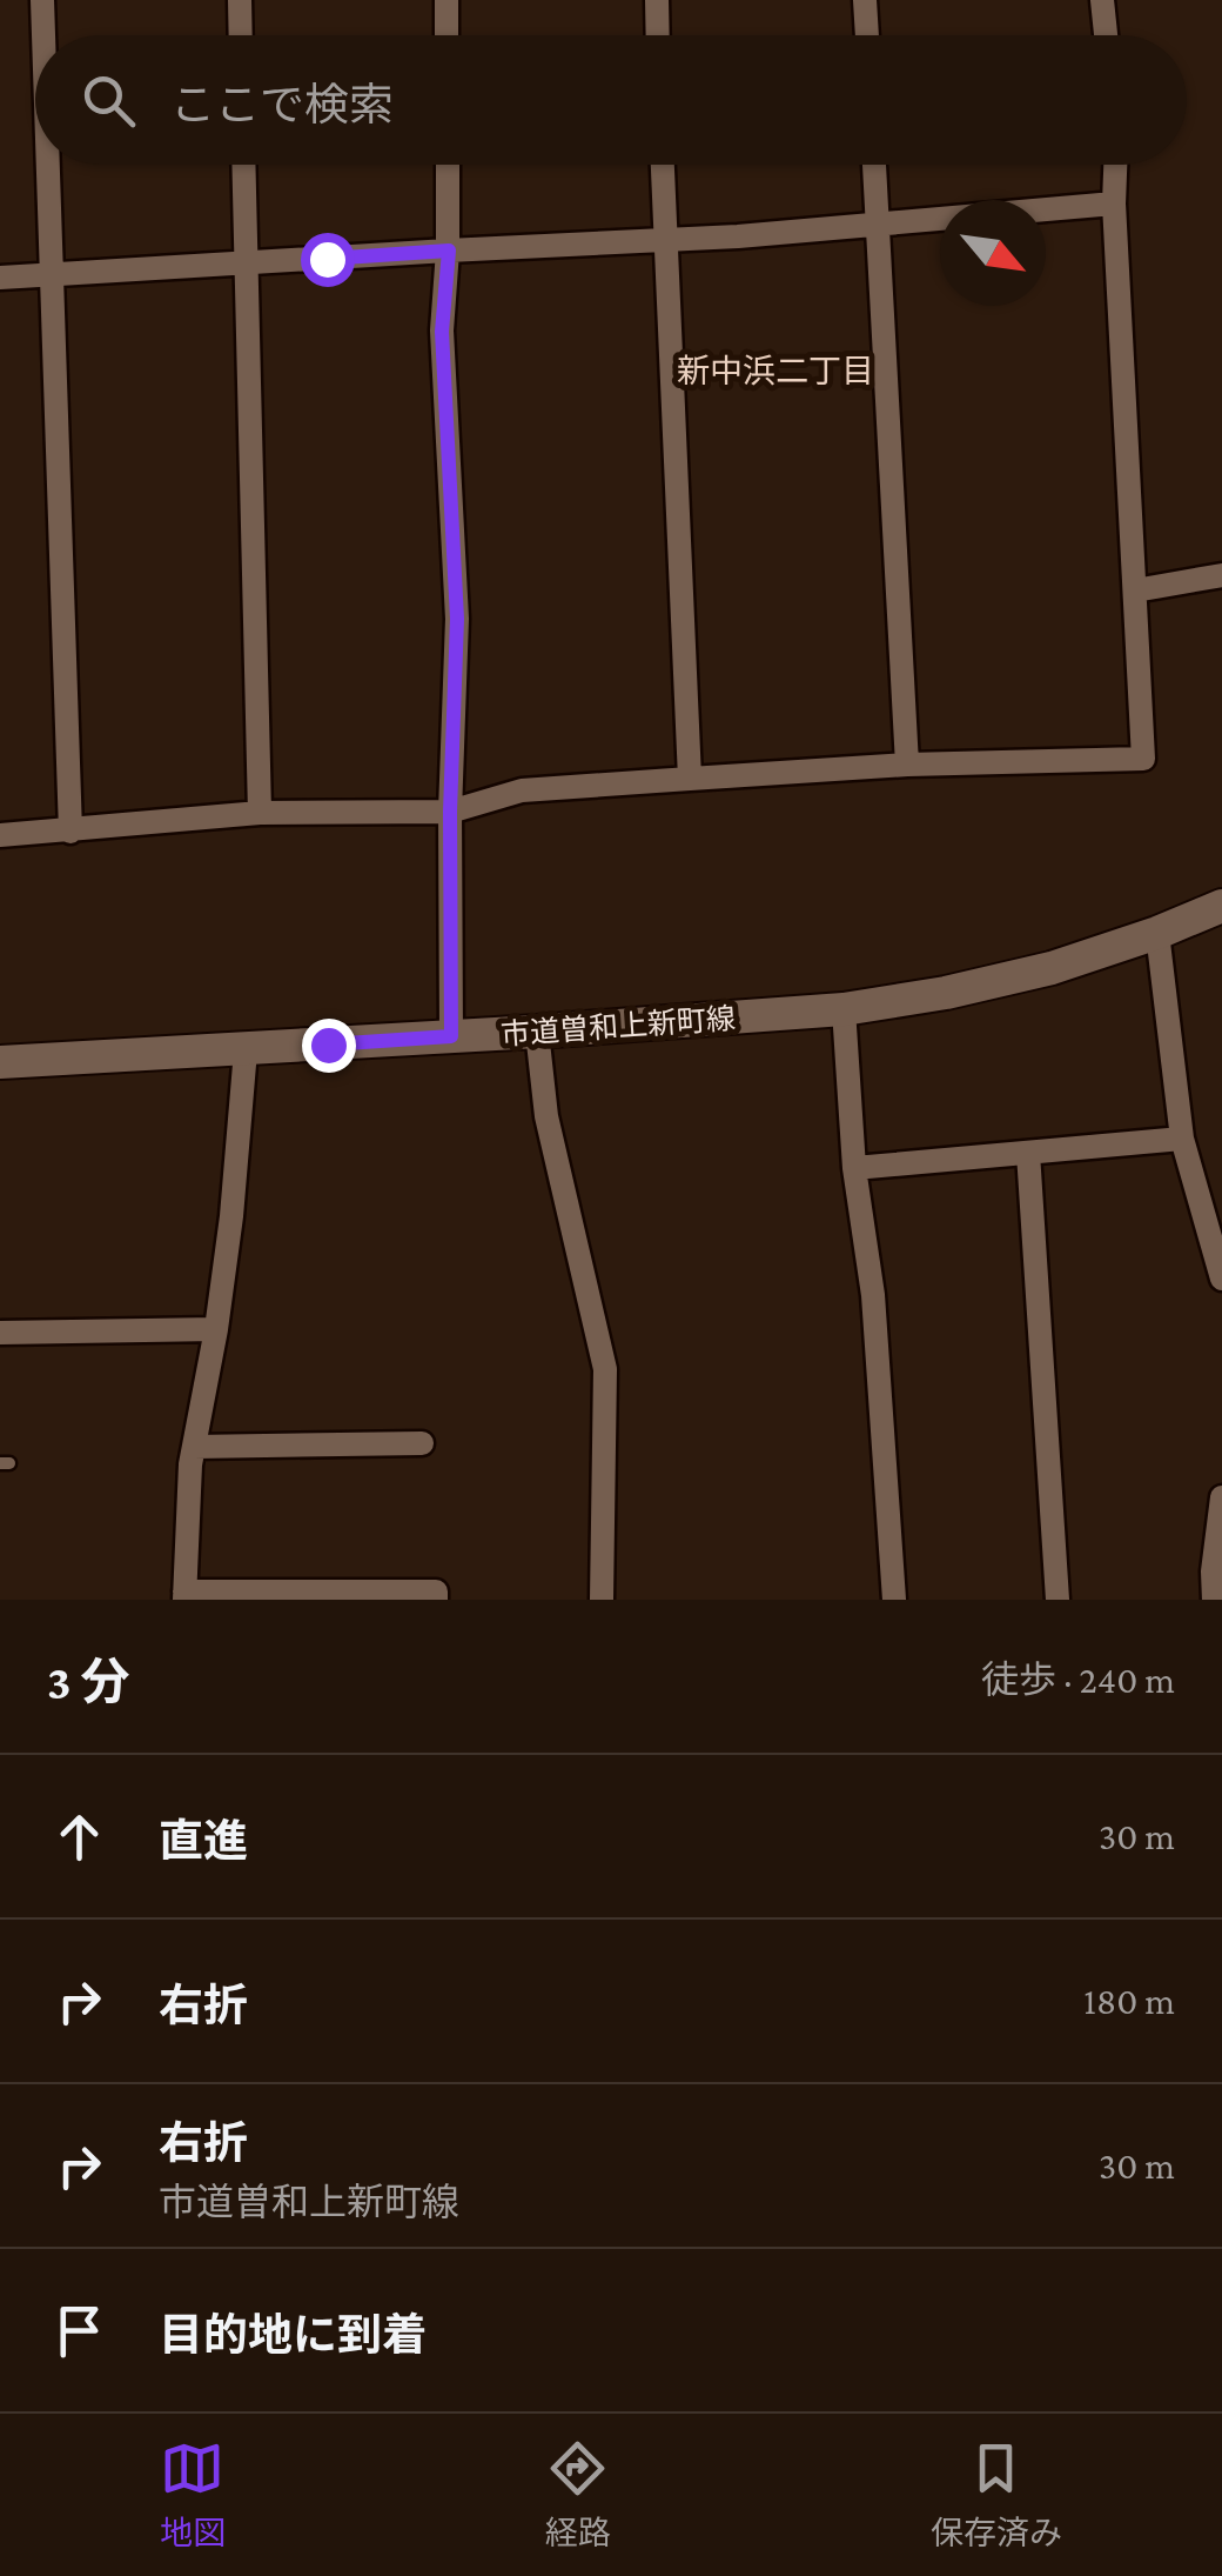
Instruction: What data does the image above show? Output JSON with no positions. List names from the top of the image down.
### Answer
{
  "streets": {
    "street": ["市道曽和上新町線"]
  },
  "districts": ["新中浜二丁目"],
  "north": "bottom right",
  "page": {
    "search": "ここで検索",
    "heading": ["3 分", "徒歩 · 240 m"],
    "list": [
      ["直進", "30 m"],
      ["右折", "180 m"],
      ["右折", "市道曽和上新町線", "30 m"],
      "目的地に到着"
    ],
    "nav": ["地図", "経路", "保存済み"]
  }
}
